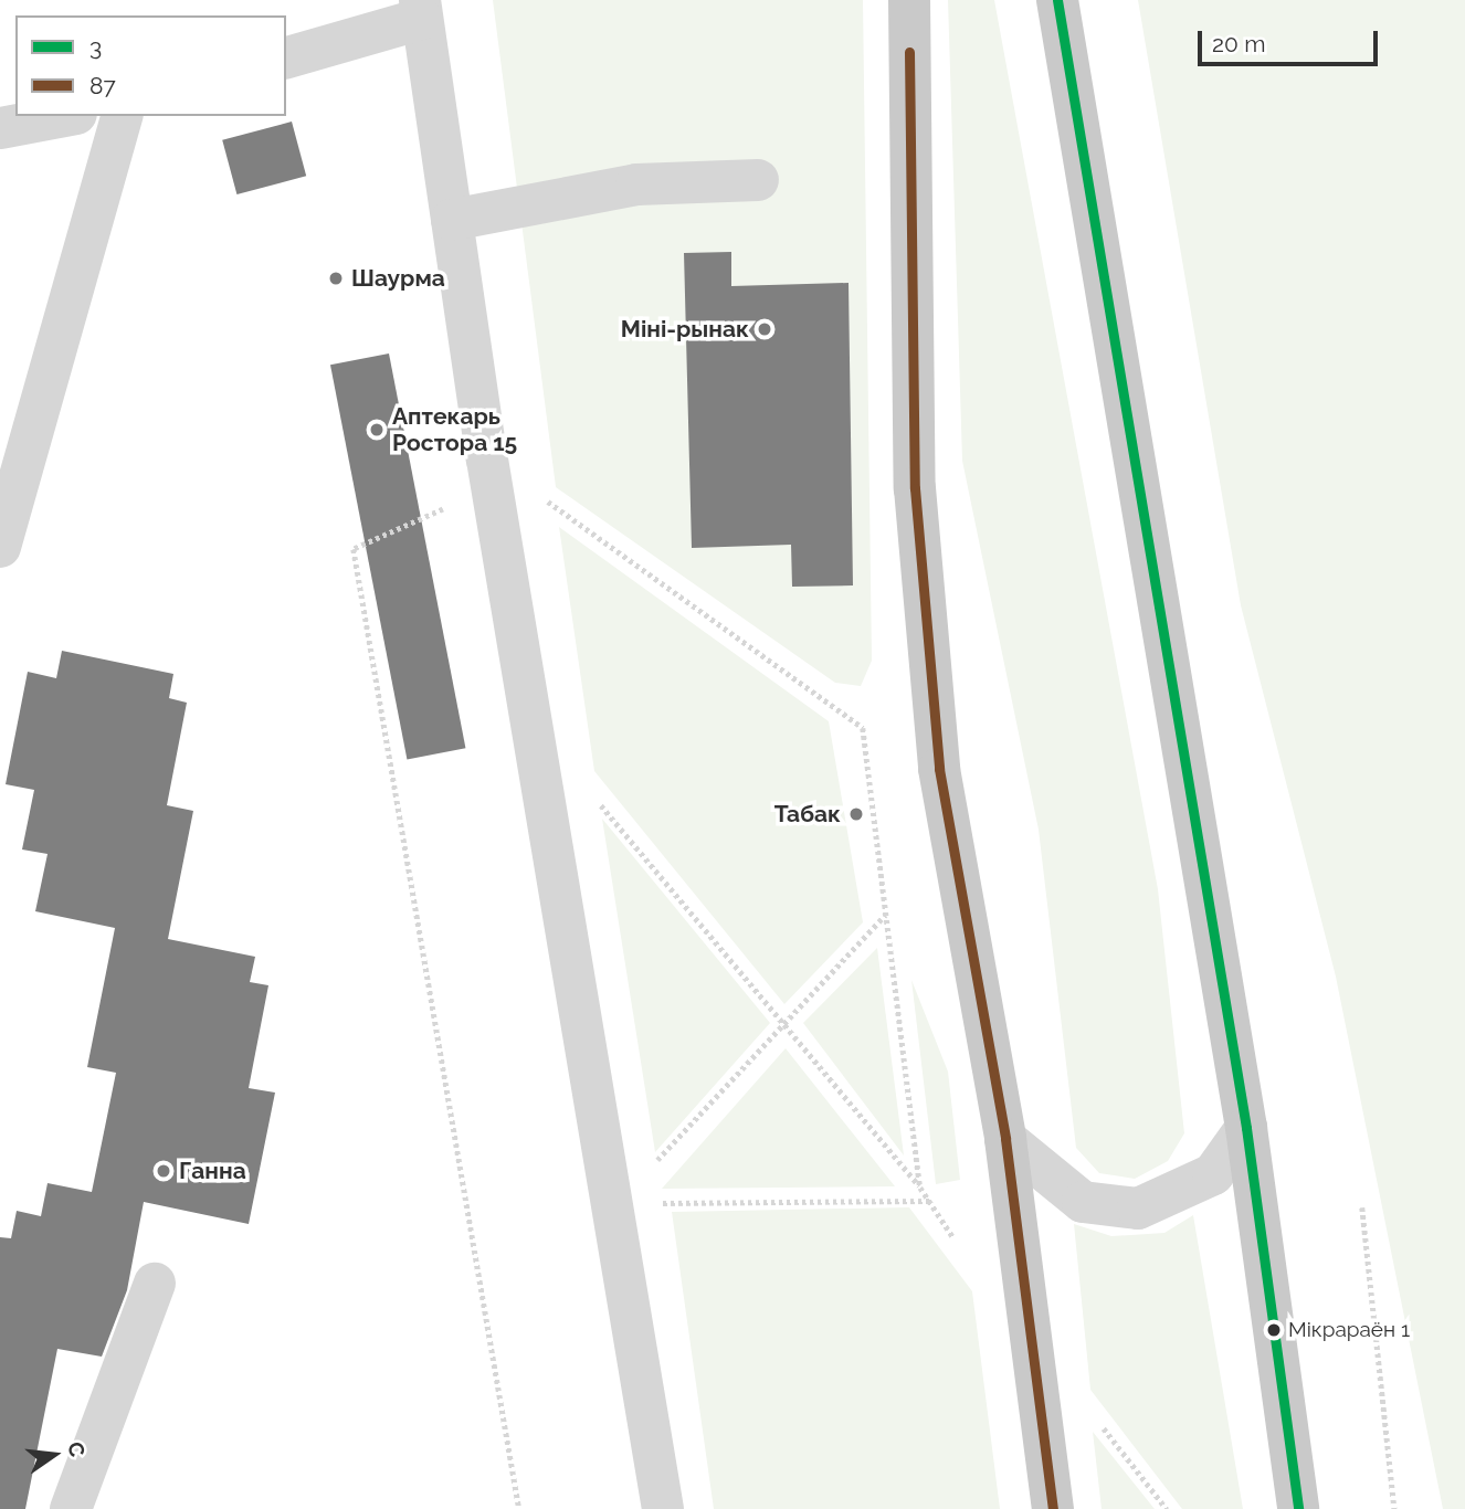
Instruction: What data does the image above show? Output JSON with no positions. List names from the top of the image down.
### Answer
{
  "places": [
    "Шаурма",
    "Міні-рынак",
    "Аптекарь Ростора 15",
    "Табак",
    "Ганна",
    "Мікрараён 1"
  ],
  "lines": ["transit line 3", "transit line 87"],
  "legend": ["3", "87"],
  "scale_bar": "20 m",
  "north": "right"
}
